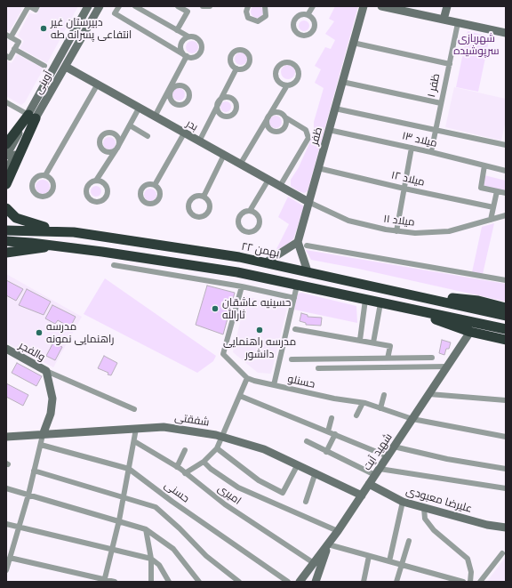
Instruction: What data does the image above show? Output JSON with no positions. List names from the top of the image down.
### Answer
{
  "streets": {
    "highway": ["۲۲ بهمن"],
    "street": [
      "آوینی",
      "ظفر ۱",
      "بدر",
      "ظفر",
      "میلاد ۱۳",
      "میلاد ۱۲",
      "میلاد ۱۱",
      "والفجر",
      "حسنلو",
      "شفقتی",
      "شهید آیت",
      "حسنی",
      "امیری",
      "علیرضا معبودی"
    ]
  },
  "crossings": [
    ["آوینی", "بدر"],
    ["ظفر ۱", "میلاد ۱۳"],
    ["بدر", "ظفر"],
    ["بدر", "میلاد ۱۱"],
    ["ظفر", "میلاد ۱۳"],
    ["ظفر", "میلاد ۱۲"],
    ["ظفر", "میلاد ۱۱"],
    ["والفجر", "شفقتی"],
    ["حسنلو", "شهید آیت"],
    ["شفقتی", "شهید آیت"],
    ["شهید آیت", "امیری"],
    ["شهید آیت", "علیرضا معبودی"]
  ],
  "parks": ["شهربازی سرپوشیده"],
  "places": [
    "دبیرستان غیر انتفاعی پسرانه طه",
    "حسینیه عاشقان ثارالله",
    "مدرسه راهنمایی دانشور",
    "مدرسه راهنمایی نمونه"
  ]
}
